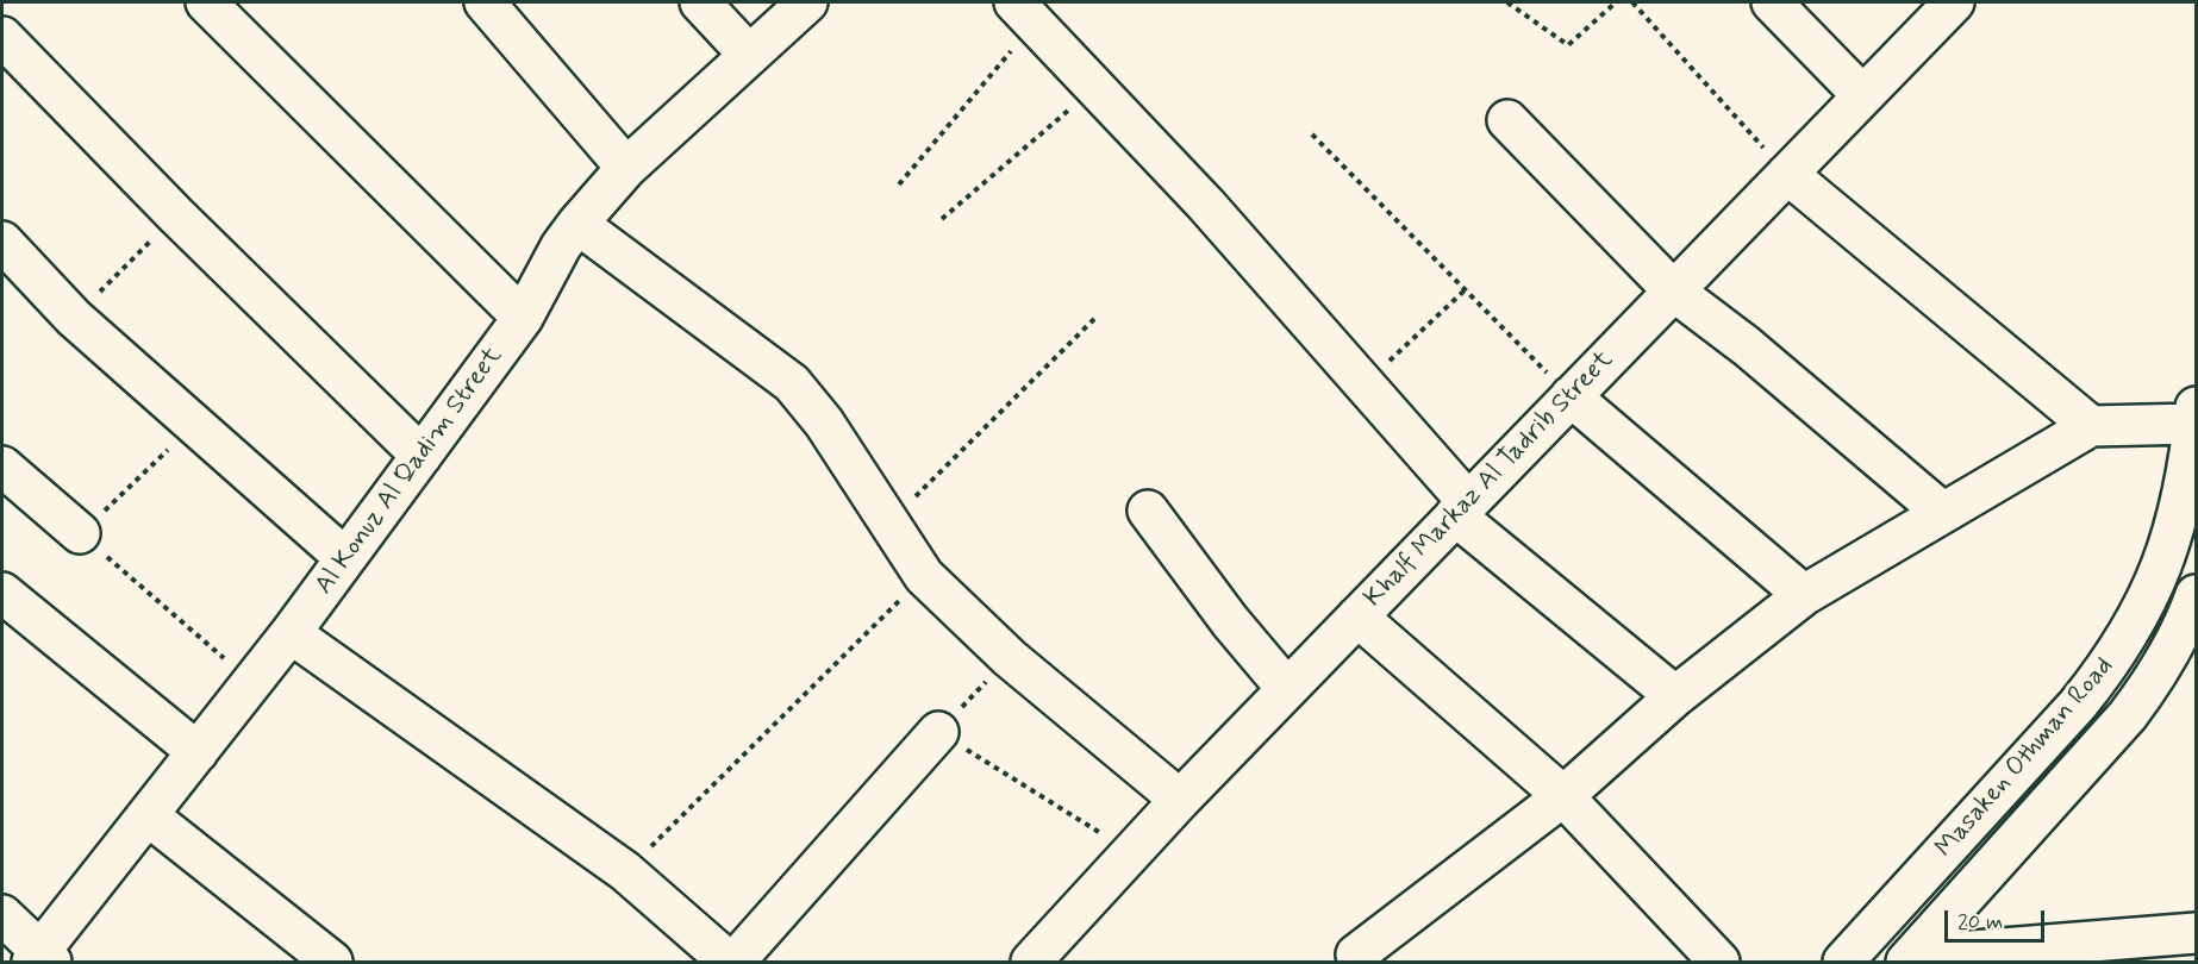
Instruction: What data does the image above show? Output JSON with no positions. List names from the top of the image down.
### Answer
{
  "streets": {
    "street": ["Al Konuz Al Qadim Street", "Khalf Markaz Al Tadrib Street", "Masaken Othman Road"]
  },
  "scale_bar": "20 m"
}
